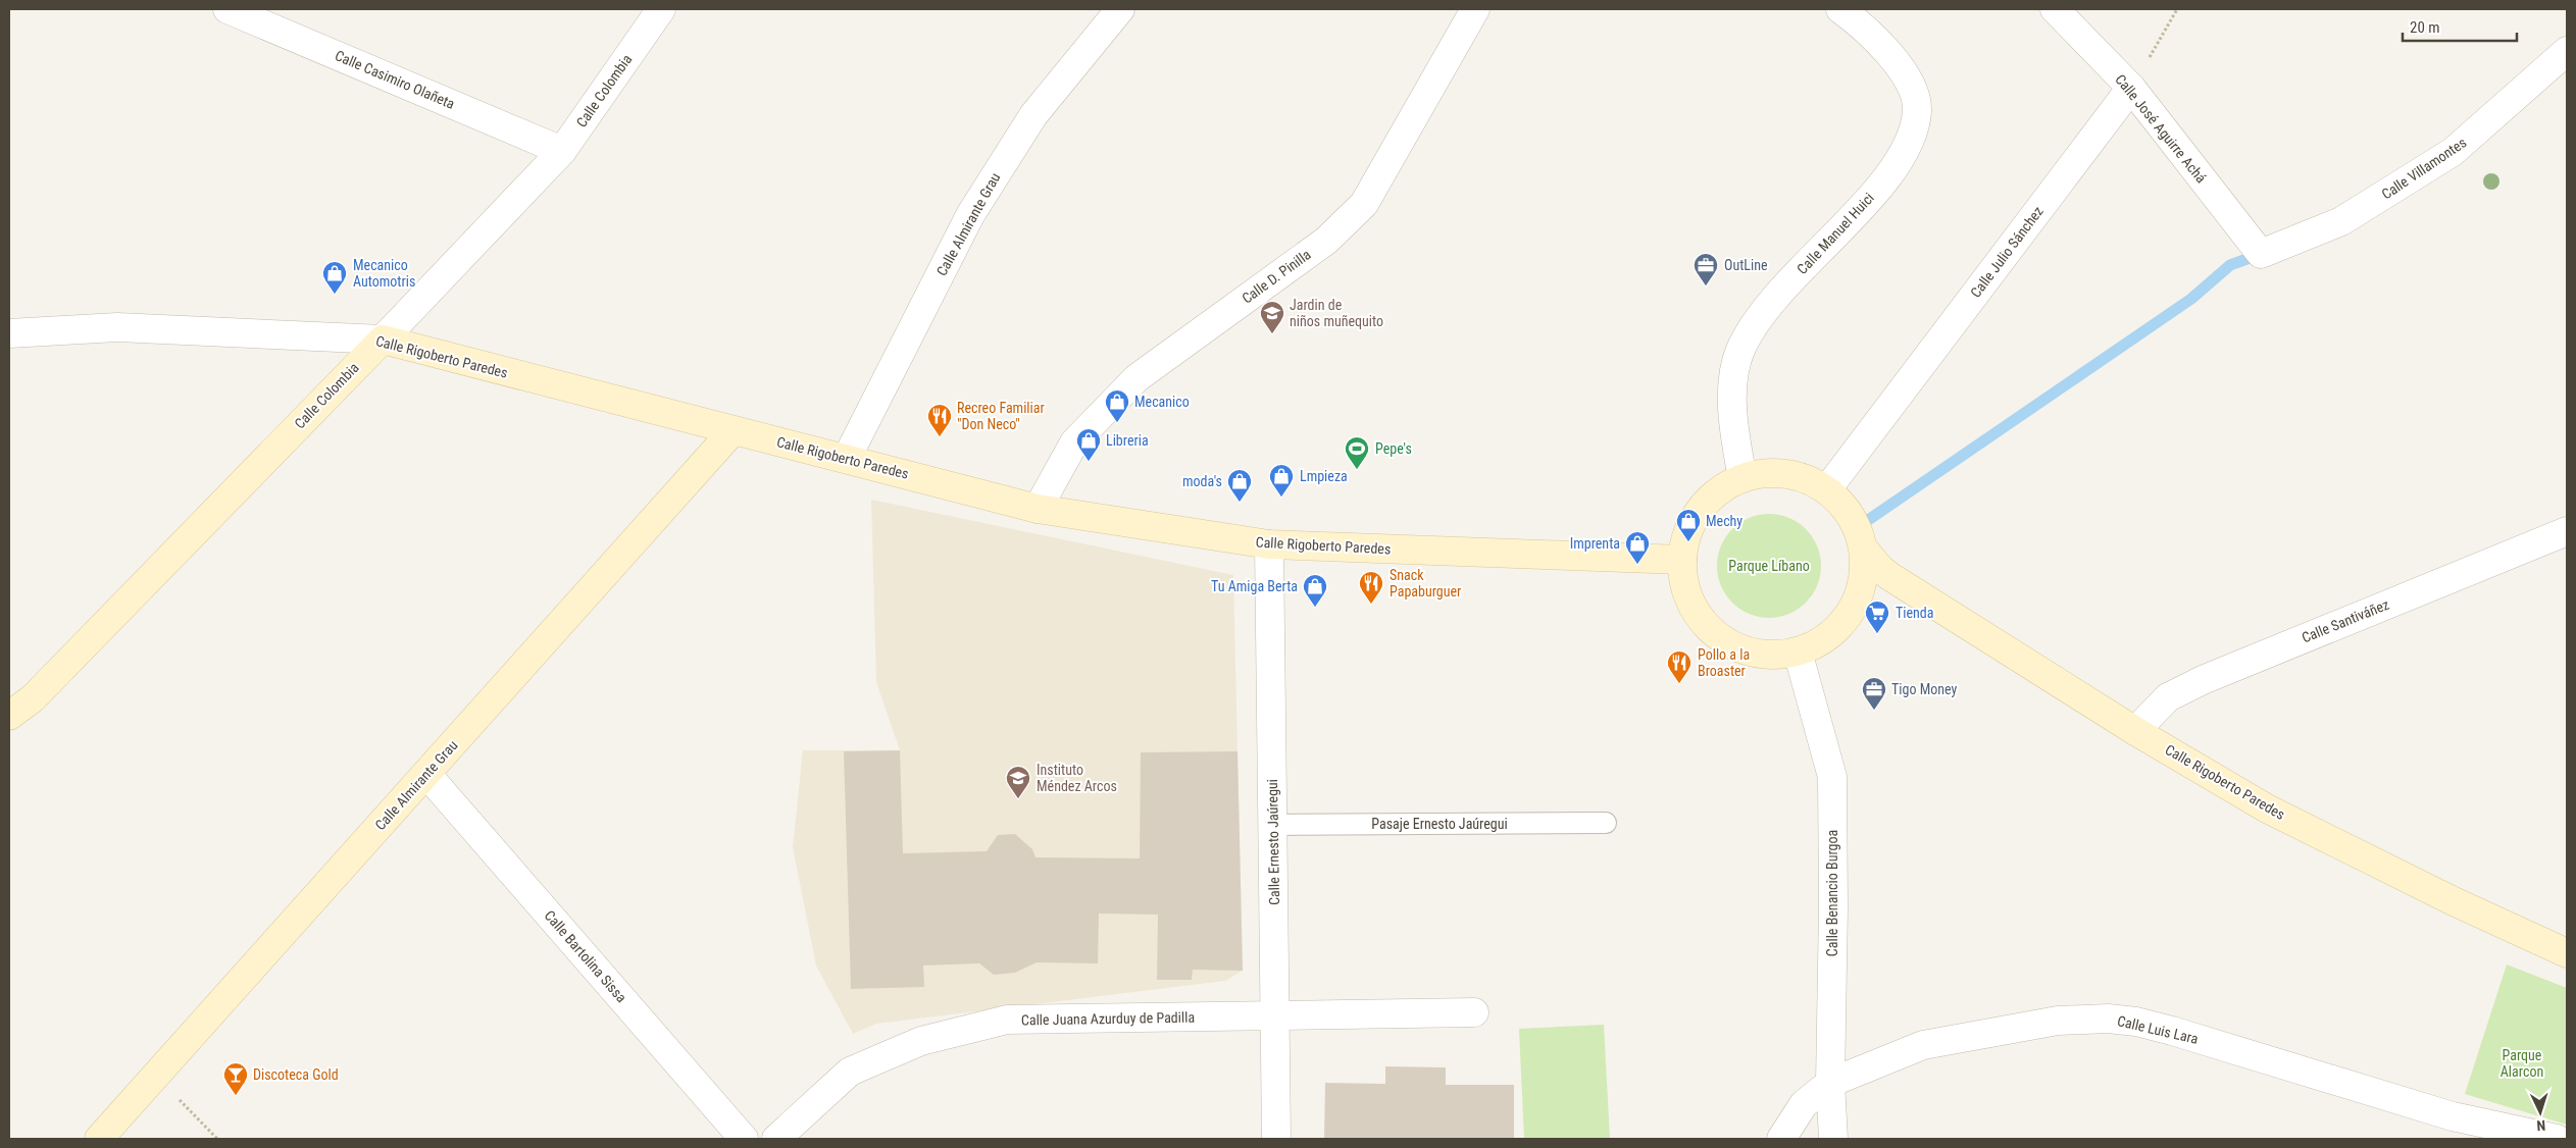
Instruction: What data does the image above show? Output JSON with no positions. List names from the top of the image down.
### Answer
{
  "streets": {
    "main road": ["Calle Colombia", "Calle Almirante Grau", "Calle Rigoberto Paredes"],
    "street": [
      "Calle Casimiro Olañeta",
      "Calle José Aguirre Achá",
      "Calle Villamontes",
      "Calle Manuel Huici",
      "Calle Julio Sánchez",
      "Calle D. Pinilla",
      "Calle Santiváñez",
      "Calle Ernesto Jaúregui",
      "Calle Benancio Burgoa",
      "Calle Bartolina Sissa",
      "Calle Juana Azurduy de Padilla",
      "Calle Luis Lara"
    ],
    "lane": ["Pasaje Ernesto Jaúregui"]
  },
  "crossings": [
    ["Calle Casimiro Olañeta", "Calle Colombia"],
    ["Calle Colombia", "Calle Rigoberto Paredes"],
    ["Calle José Aguirre Achá", "Calle Villamontes"],
    ["Calle José Aguirre Achá", "Calle Julio Sánchez"],
    ["Calle Almirante Grau", "Calle Rigoberto Paredes"],
    ["Calle Almirante Grau", "Calle Bartolina Sissa"],
    ["Calle D. Pinilla", "Calle Rigoberto Paredes"],
    ["Calle Rigoberto Paredes", "Calle Santiváñez"],
    ["Calle Rigoberto Paredes", "Calle Ernesto Jaúregui"],
    ["Pasaje Ernesto Jaúregui", "Calle Ernesto Jaúregui"],
    ["Calle Ernesto Jaúregui", "Calle Juana Azurduy de Padilla"],
    ["Calle Benancio Burgoa", "Calle Luis Lara"]
  ],
  "parks": ["Parque Líbano", "Parque Alarcon"],
  "places": {
    "office": ["OutLine", "Tigo Money"],
    "shop": [
      "Mecanico Automotris",
      "Mecanico",
      "Libreria",
      "Lmpieza",
      "moda's",
      "Mechy",
      "Imprenta",
      "Tu Amiga Berta"
    ],
    "school or university": ["Jardin de niños muñequito", "Instituto Méndez Arcos"],
    "restaurant": ["Recreo Familiar \"Don Neco\"", "Snack Papaburguer", "Pollo a la Broaster"],
    "sports": ["Pepe's"],
    "supermarket": ["Tienda"],
    "bar": ["Discoteca Gold"]
  },
  "scale_bar": "20 m",
  "north": "bottom"
}
